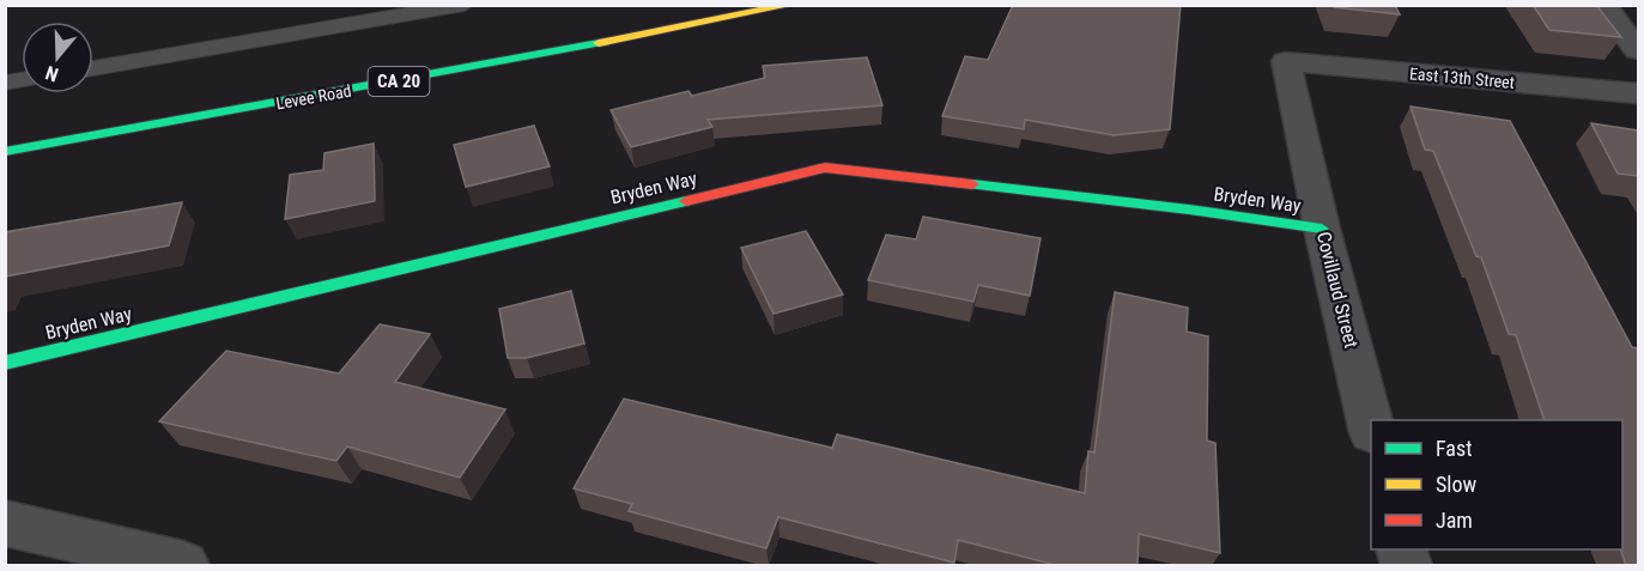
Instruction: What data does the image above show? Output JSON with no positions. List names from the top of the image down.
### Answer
{
  "streets": {
    "main road": ["CA 20", "Levee Road", "Bryden Way"],
    "street": ["East 13th Street", "Covillaud Street"]
  },
  "crossings": [
    ["East 13th Street", "Covillaud Street"],
    ["Bryden Way", "Covillaud Street"]
  ],
  "legend": ["Fast", "Slow", "Jam"],
  "north": "bottom"
}
